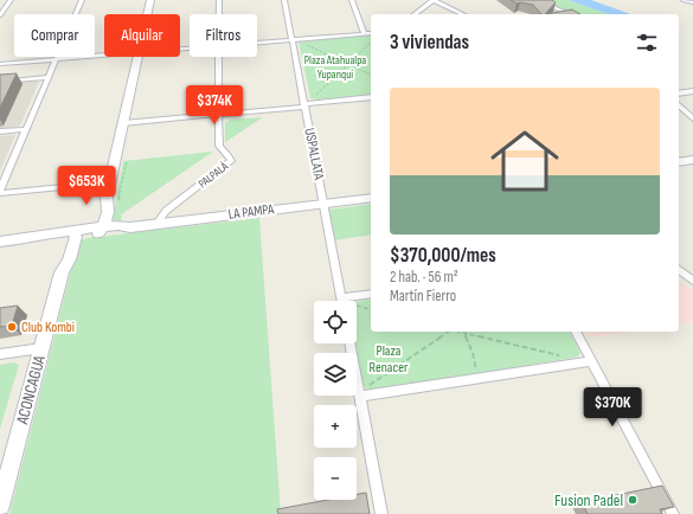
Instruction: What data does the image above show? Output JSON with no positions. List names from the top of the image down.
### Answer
{
  "streets": {
    "street": [
      "USPALLATA",
      "PALPALÁ",
      "LA PAMPA",
      "ACONCAGUA"
    ]
  },
  "crossings": [
    ["USPALLATA", "LA PAMPA"],
    ["PALPALÁ", "LA PAMPA"],
    ["LA PAMPA", "ACONCAGUA"]
  ],
  "parks": ["Plaza Atahualpa Yupanqui", "Plaza Renacer"],
  "places": ["Club Kombi", "Fusion Padel"],
  "page": {
    "chip": ["Comprar", "Alquilar", "Filtros"],
    "heading": "3 viviendas",
    "list": [
      {
        "name": "$370,000/mes",
        "note": "2 hab. · 56 m² · Martín Fierro"
      }
    ],
    "price": ["$374K", "$653K", "$370K"],
    "map_buttons": ["+", "−"]
  }
}
